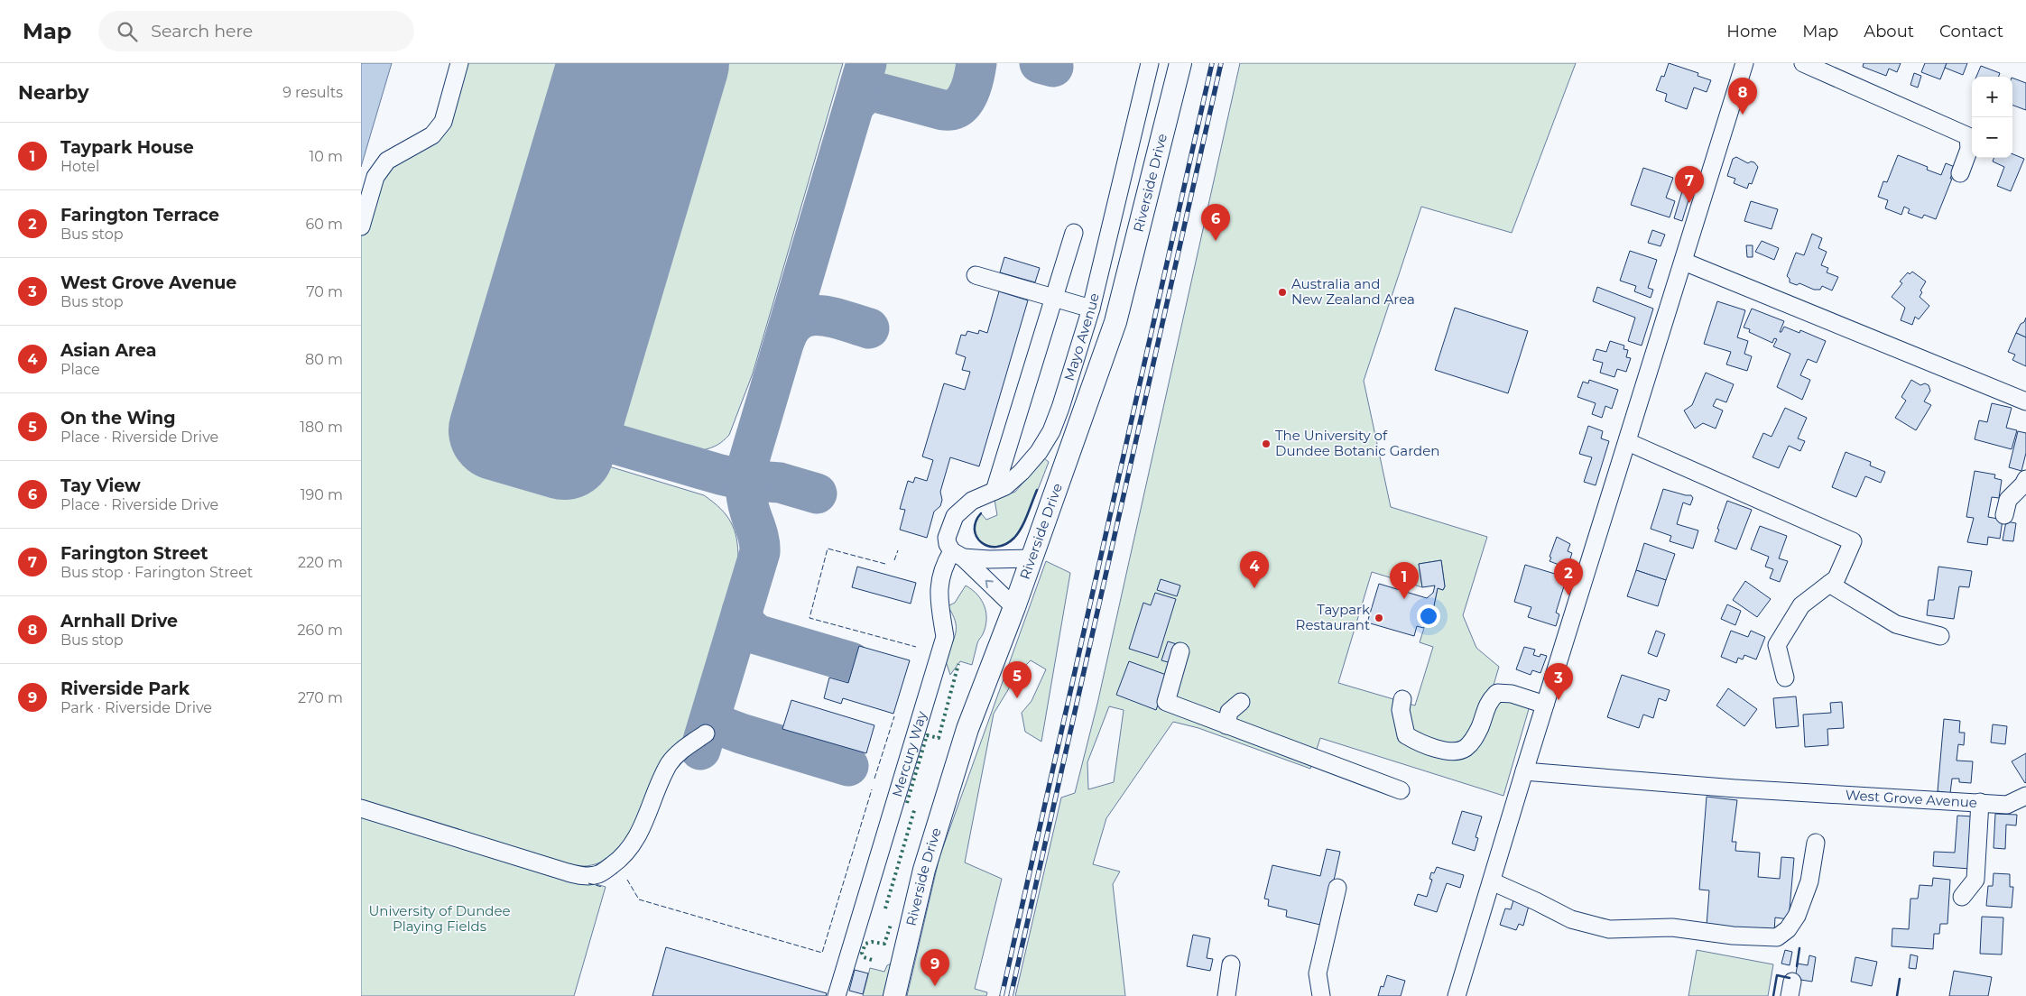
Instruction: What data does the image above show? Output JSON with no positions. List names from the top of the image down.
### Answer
{
  "streets": {
    "main road": ["Riverside Drive"],
    "street": ["Mayo Avenue", "Mercury Way", "West Grove Avenue"]
  },
  "crossings": [
    ["Mayo Avenue", "Mercury Way"]
  ],
  "parks": ["University of Dundee Playing Fields"],
  "places": ["Australia and New Zealand Area", "The University of Dundee Botanic Garden", "Taypark Restaurant"],
  "page": {
    "header": "Map",
    "search": "Search here",
    "nav": [
      "Home",
      "Map",
      "About",
      "Contact"
    ],
    "heading": ["Nearby", "9 results"],
    "map_buttons": ["+", "−"],
    "pins": [
      "8",
      "7",
      "6",
      "4",
      "2",
      "1",
      "5",
      "3",
      "9"
    ],
    "list": [
      {
        "mark": "1",
        "name": "Taypark House",
        "note": "Hotel",
        "value": "10 m"
      },
      {
        "mark": "2",
        "name": "Farington Terrace",
        "note": "Bus stop",
        "value": "60 m"
      },
      {
        "mark": "3",
        "name": "West Grove Avenue",
        "note": "Bus stop",
        "value": "70 m"
      },
      {
        "mark": "4",
        "name": "Asian Area",
        "note": "Place",
        "value": "80 m"
      },
      {
        "mark": "5",
        "name": "On the Wing",
        "note": "Place · Riverside Drive",
        "value": "180 m"
      },
      {
        "mark": "6",
        "name": "Tay View",
        "note": "Place · Riverside Drive",
        "value": "190 m"
      },
      {
        "mark": "7",
        "name": "Farington Street",
        "note": "Bus stop · Farington Street",
        "value": "220 m"
      },
      {
        "mark": "8",
        "name": "Arnhall Drive",
        "note": "Bus stop",
        "value": "260 m"
      },
      {
        "mark": "9",
        "name": "Riverside Park",
        "note": "Park · Riverside Drive",
        "value": "270 m"
      }
    ]
  }
}
